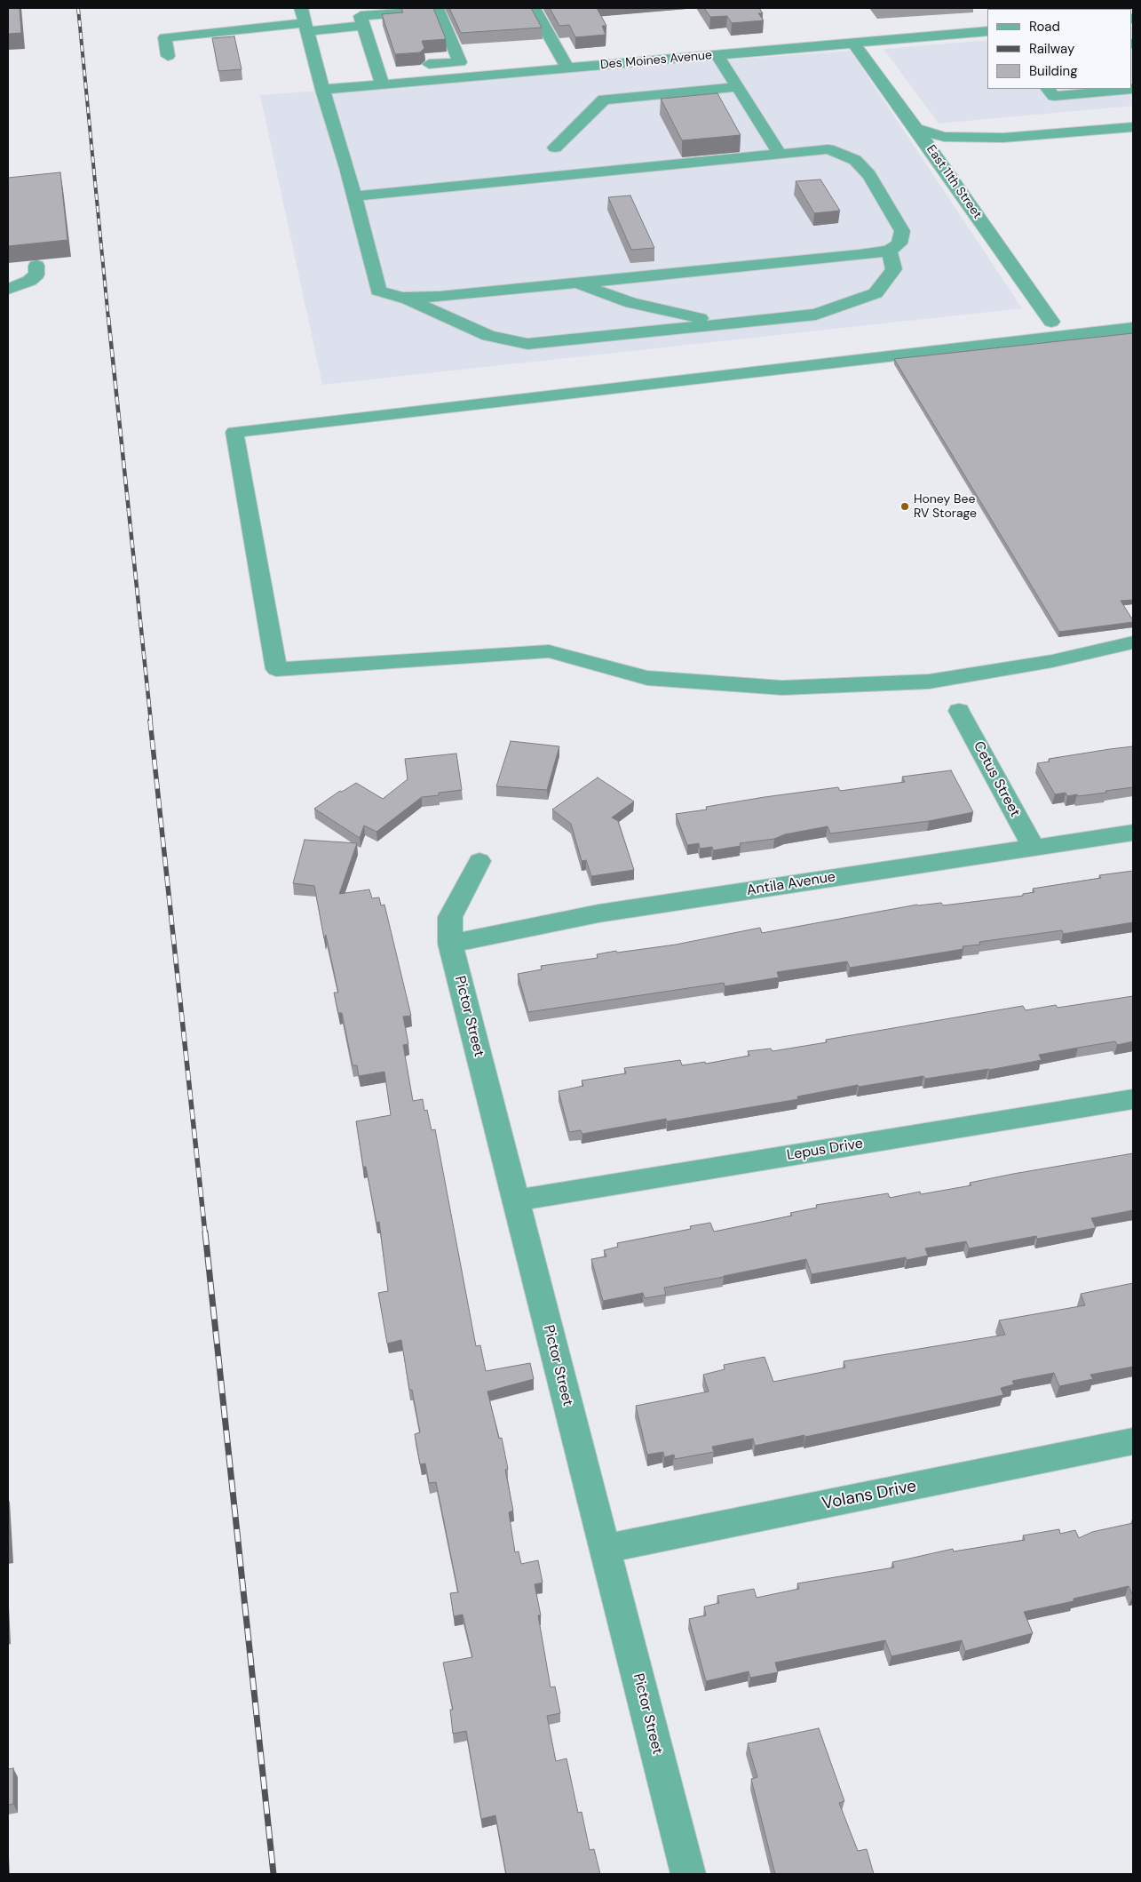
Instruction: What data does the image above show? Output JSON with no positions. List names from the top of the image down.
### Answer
{
  "streets": {
    "street": [
      "Des Moines Avenue",
      "East 11th Street",
      "Cetus Street",
      "Antila Avenue",
      "Pictor Street",
      "Lepus Drive",
      "Volans Drive"
    ]
  },
  "crossings": [
    ["Des Moines Avenue", "East 11th Street"],
    ["Cetus Street", "Antila Avenue"],
    ["Antila Avenue", "Pictor Street"],
    ["Pictor Street", "Lepus Drive"],
    ["Pictor Street", "Volans Drive"]
  ],
  "places": ["Honey Bee RV Storage"],
  "legend": ["Road", "Railway", "Building"]
}
